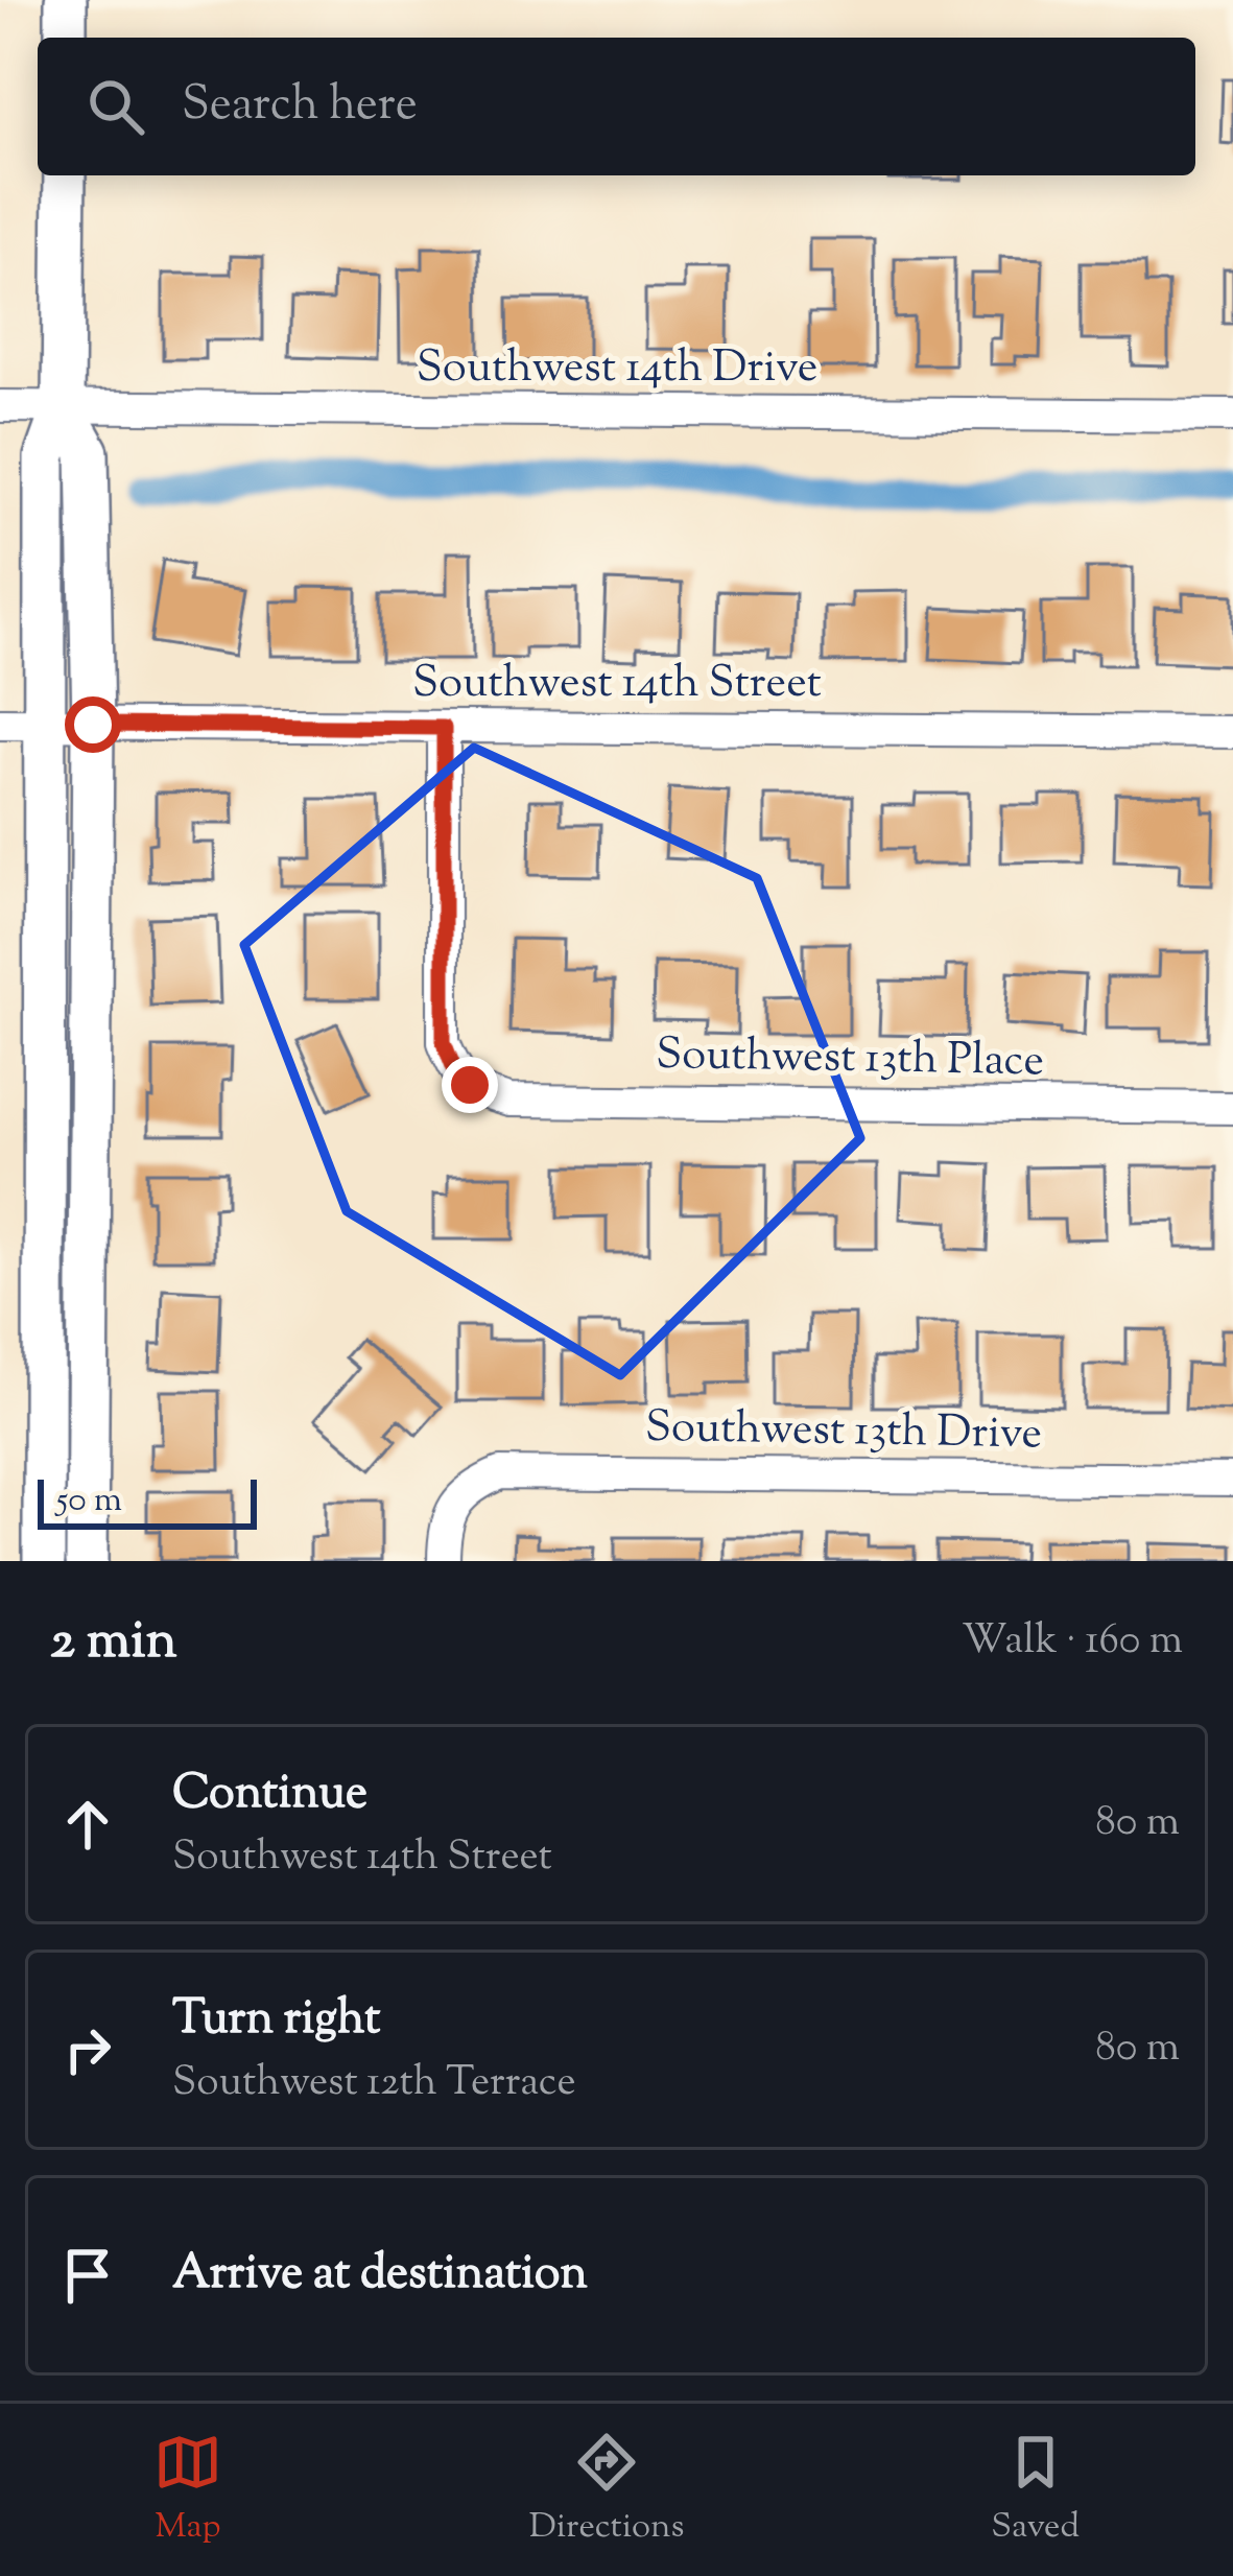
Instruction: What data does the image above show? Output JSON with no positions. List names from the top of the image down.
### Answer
{
  "streets": {
    "street": [
      "Southwest 14th Drive",
      "Southwest 14th Street",
      "Southwest 13th Place",
      "Southwest 13th Drive"
    ]
  },
  "crossings": [
    ["Southwest 14th Street", "Southwest 13th Place"]
  ],
  "scale_bar": "50 m",
  "page": {
    "search": "Search here",
    "scale": "50 m",
    "heading": ["2 min", "Walk · 160 m"],
    "list": [
      ["Continue", "Southwest 14th Street", "80 m"],
      ["Turn right", "Southwest 12th Terrace", "80 m"],
      "Arrive at destination"
    ],
    "nav": ["Map", "Directions", "Saved"]
  }
}
